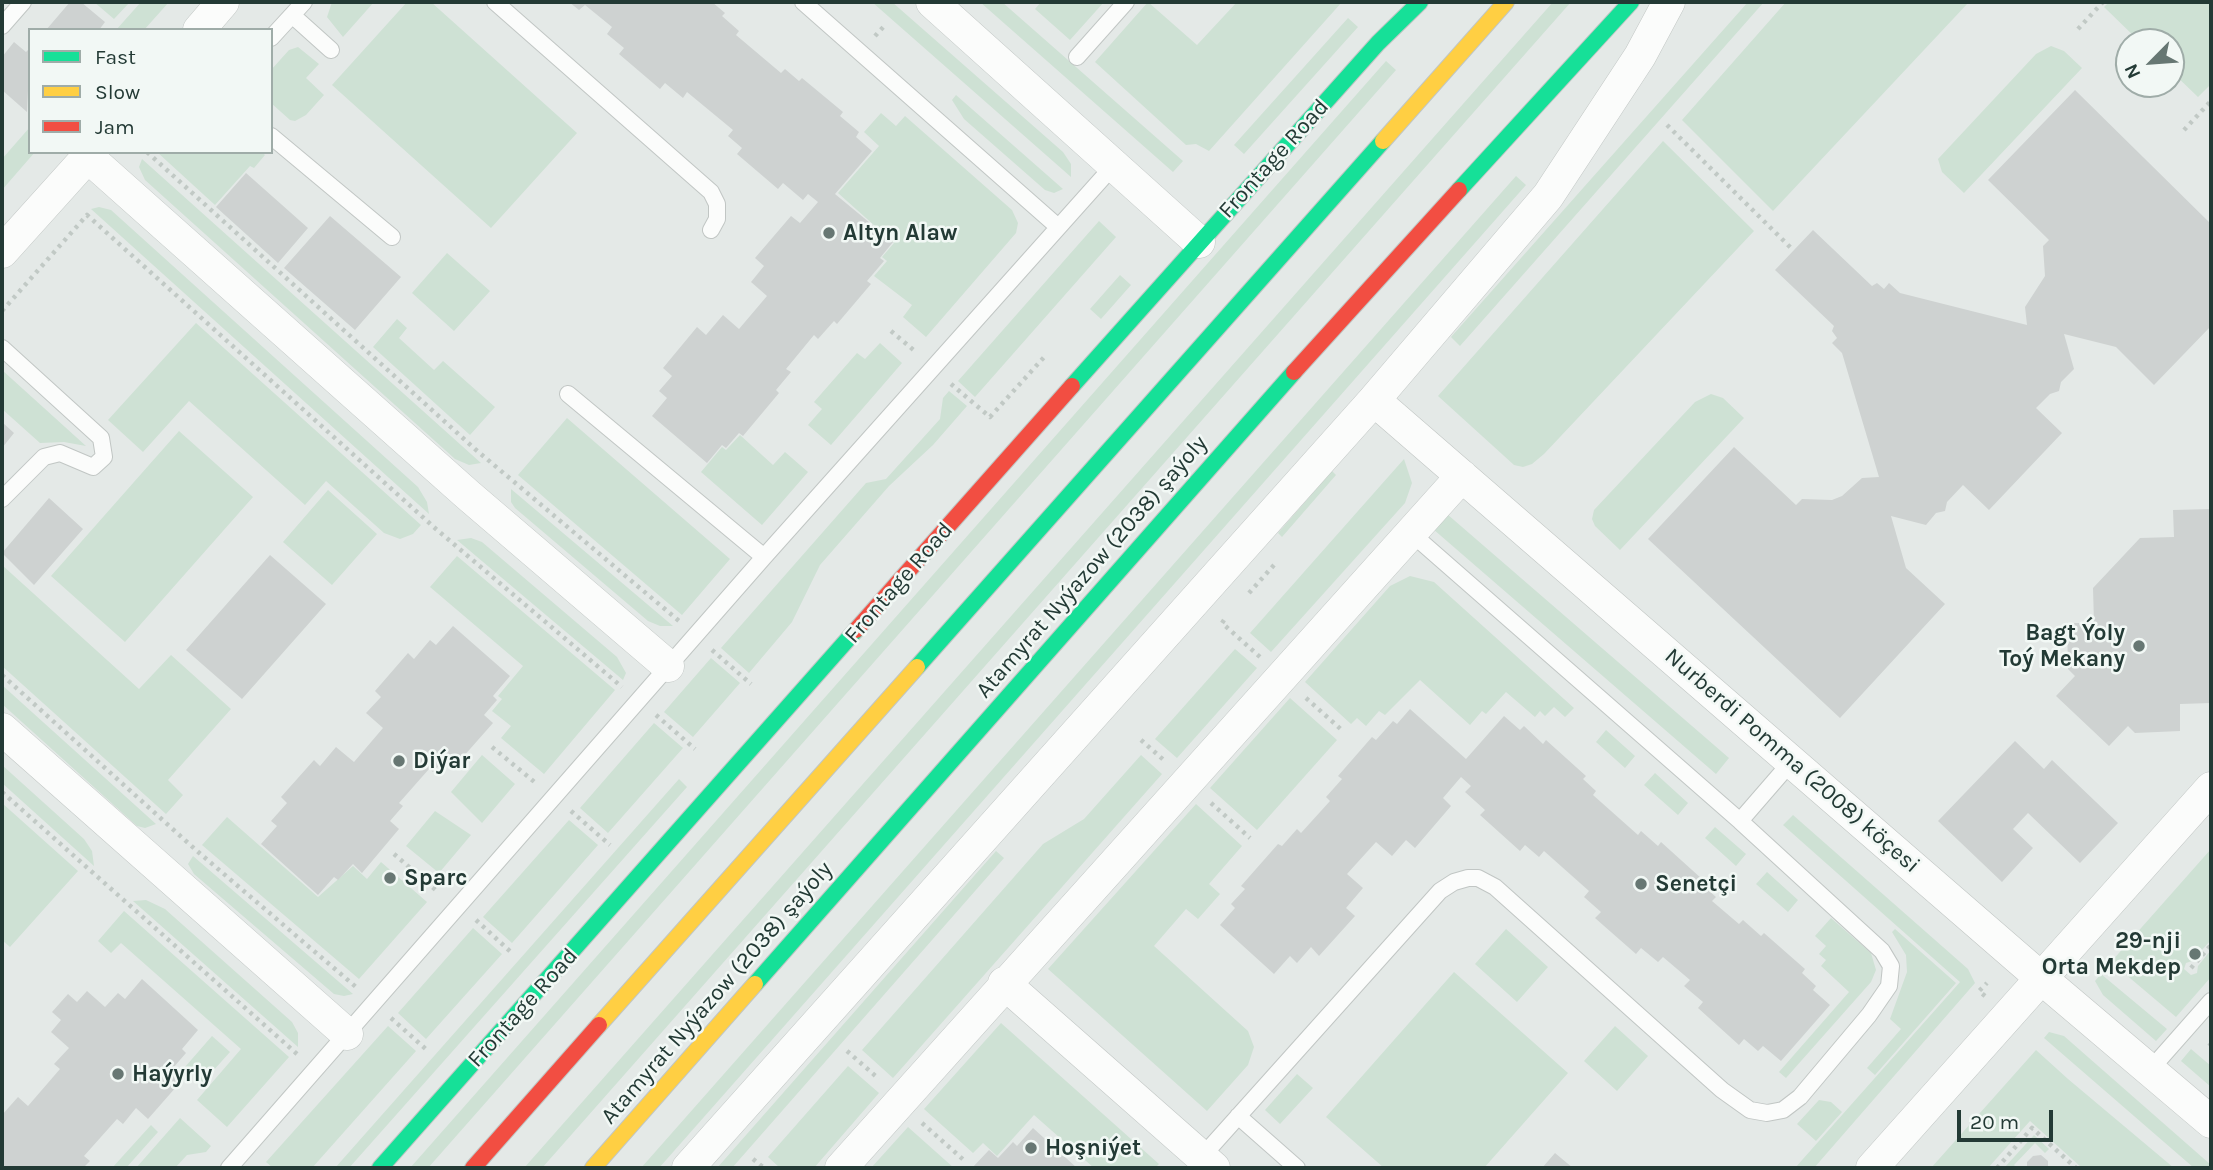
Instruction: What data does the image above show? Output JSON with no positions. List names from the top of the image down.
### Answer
{
  "streets": {
    "main road": ["Frontage Road", "Atamyrat Nyýazow (2038) şaýoly"],
    "street": ["Nurberdi Pomma (2008) köçesi"]
  },
  "places": [
    "Altyn Alaw",
    "Bagt Ýoly Toý Mekany",
    "Diýar",
    "Sparc",
    "Senetçi",
    "29-nji Orta Mekdep",
    "Haýyrly",
    "Hoşniýet"
  ],
  "legend": ["Fast", "Slow", "Jam"],
  "scale_bar": "20 m",
  "north": "bottom left"
}
